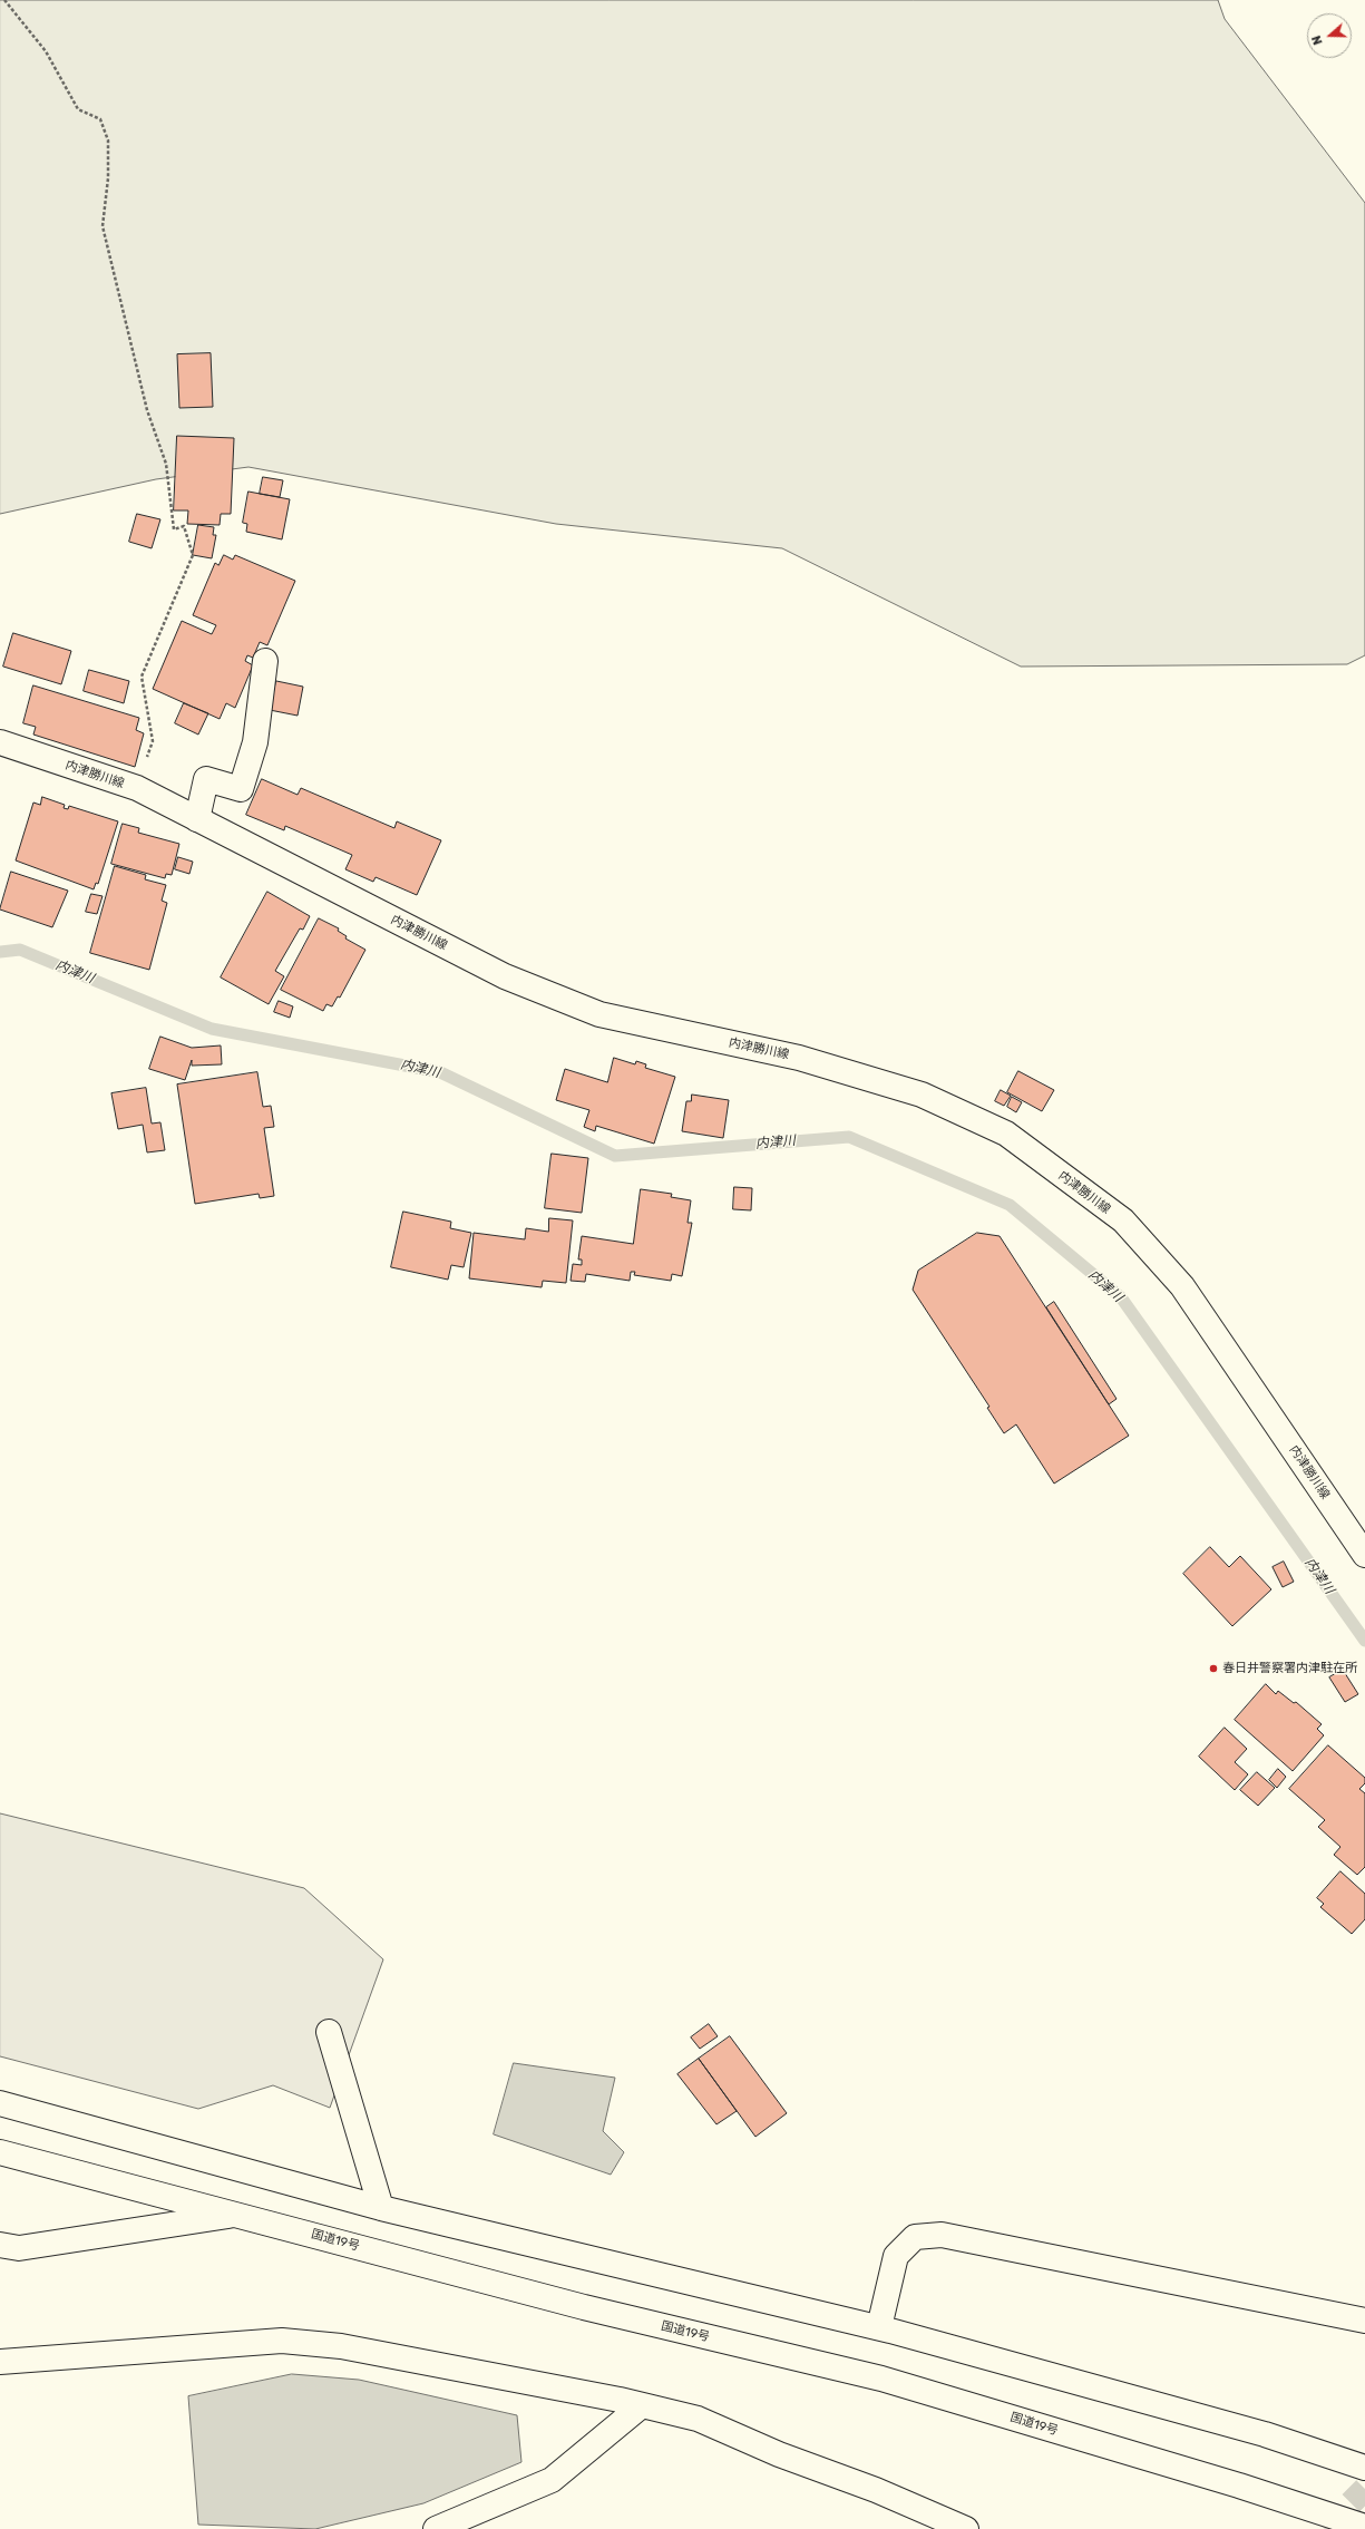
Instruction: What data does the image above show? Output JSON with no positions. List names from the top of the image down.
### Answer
{
  "streets": {
    "main road": ["内津勝川線", "国道19号"]
  },
  "water": ["内津川"],
  "places": ["春日井警察署内津駐在所"],
  "north": "left"
}
